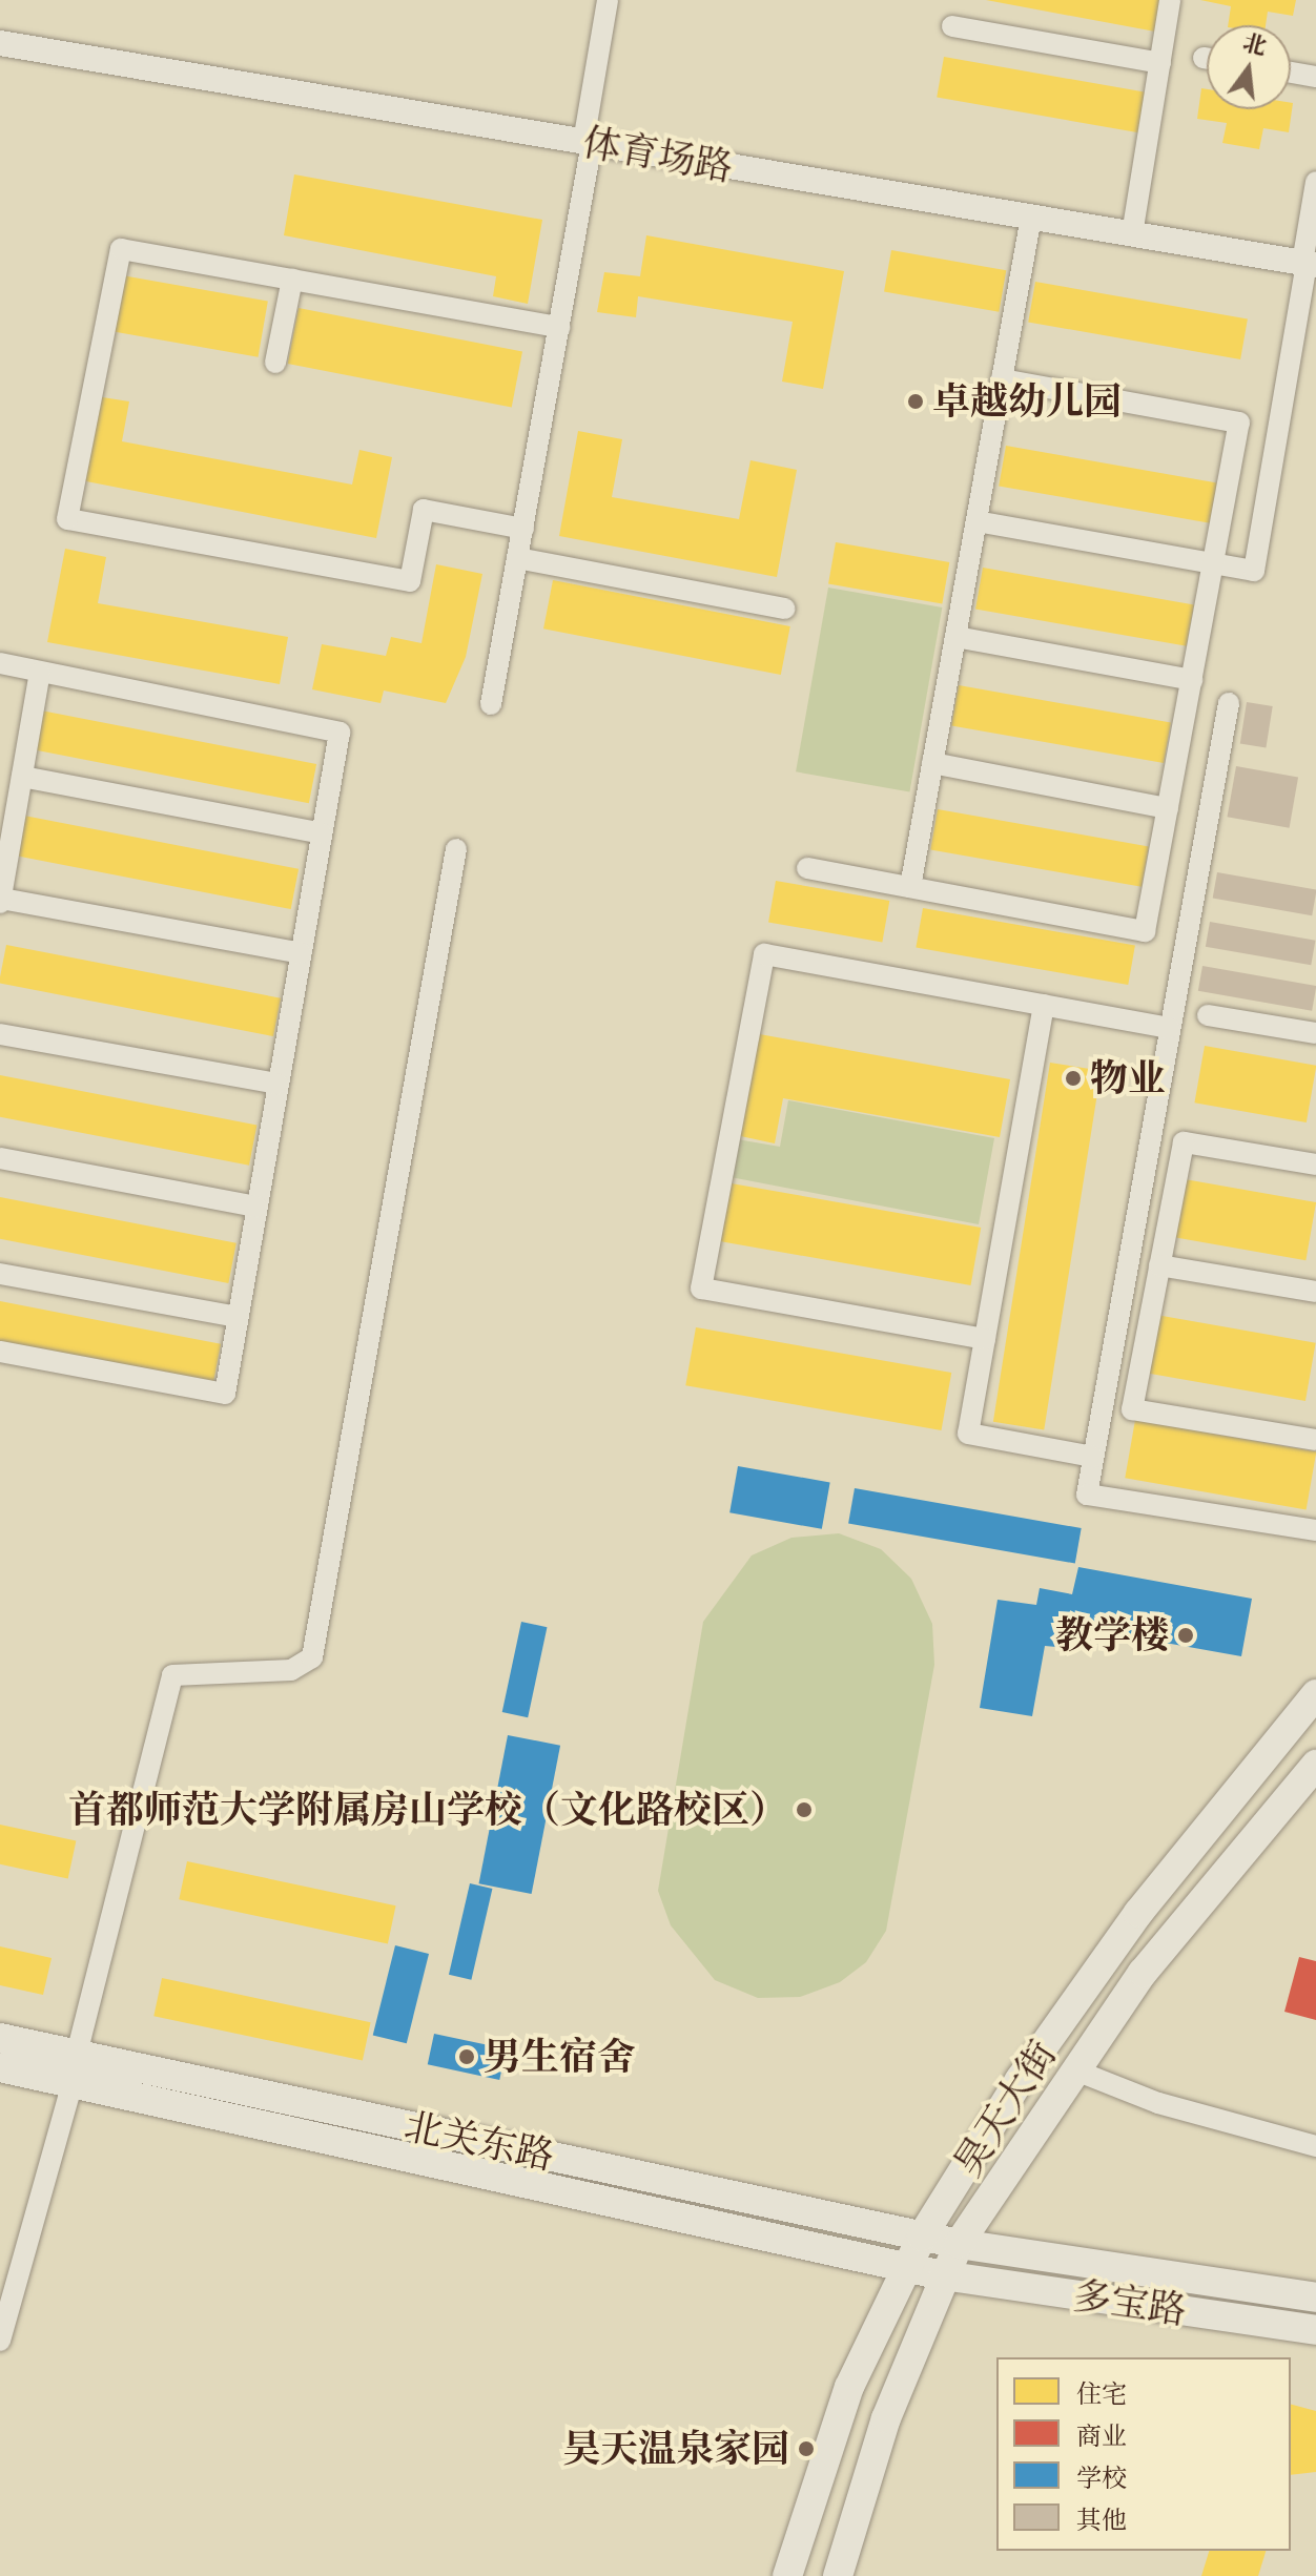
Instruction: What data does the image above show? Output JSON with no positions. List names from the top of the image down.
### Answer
{
  "streets": {
    "main road": ["昊天大街", "北关东路", "多宝路"],
    "street": ["体育场路"]
  },
  "crossings": [
    ["昊天大街", "北关东路"],
    ["昊天大街", "多宝路"],
    ["北关东路", "多宝路"]
  ],
  "places": [
    "卓越幼儿园",
    "物业",
    "教学楼",
    "首都师范大学附属房山学校（文化路校区）",
    "男生宿舍",
    "昊天温泉家园"
  ],
  "legend": [
    "住宅",
    "商业",
    "学校",
    "其他"
  ],
  "north": "top"
}
